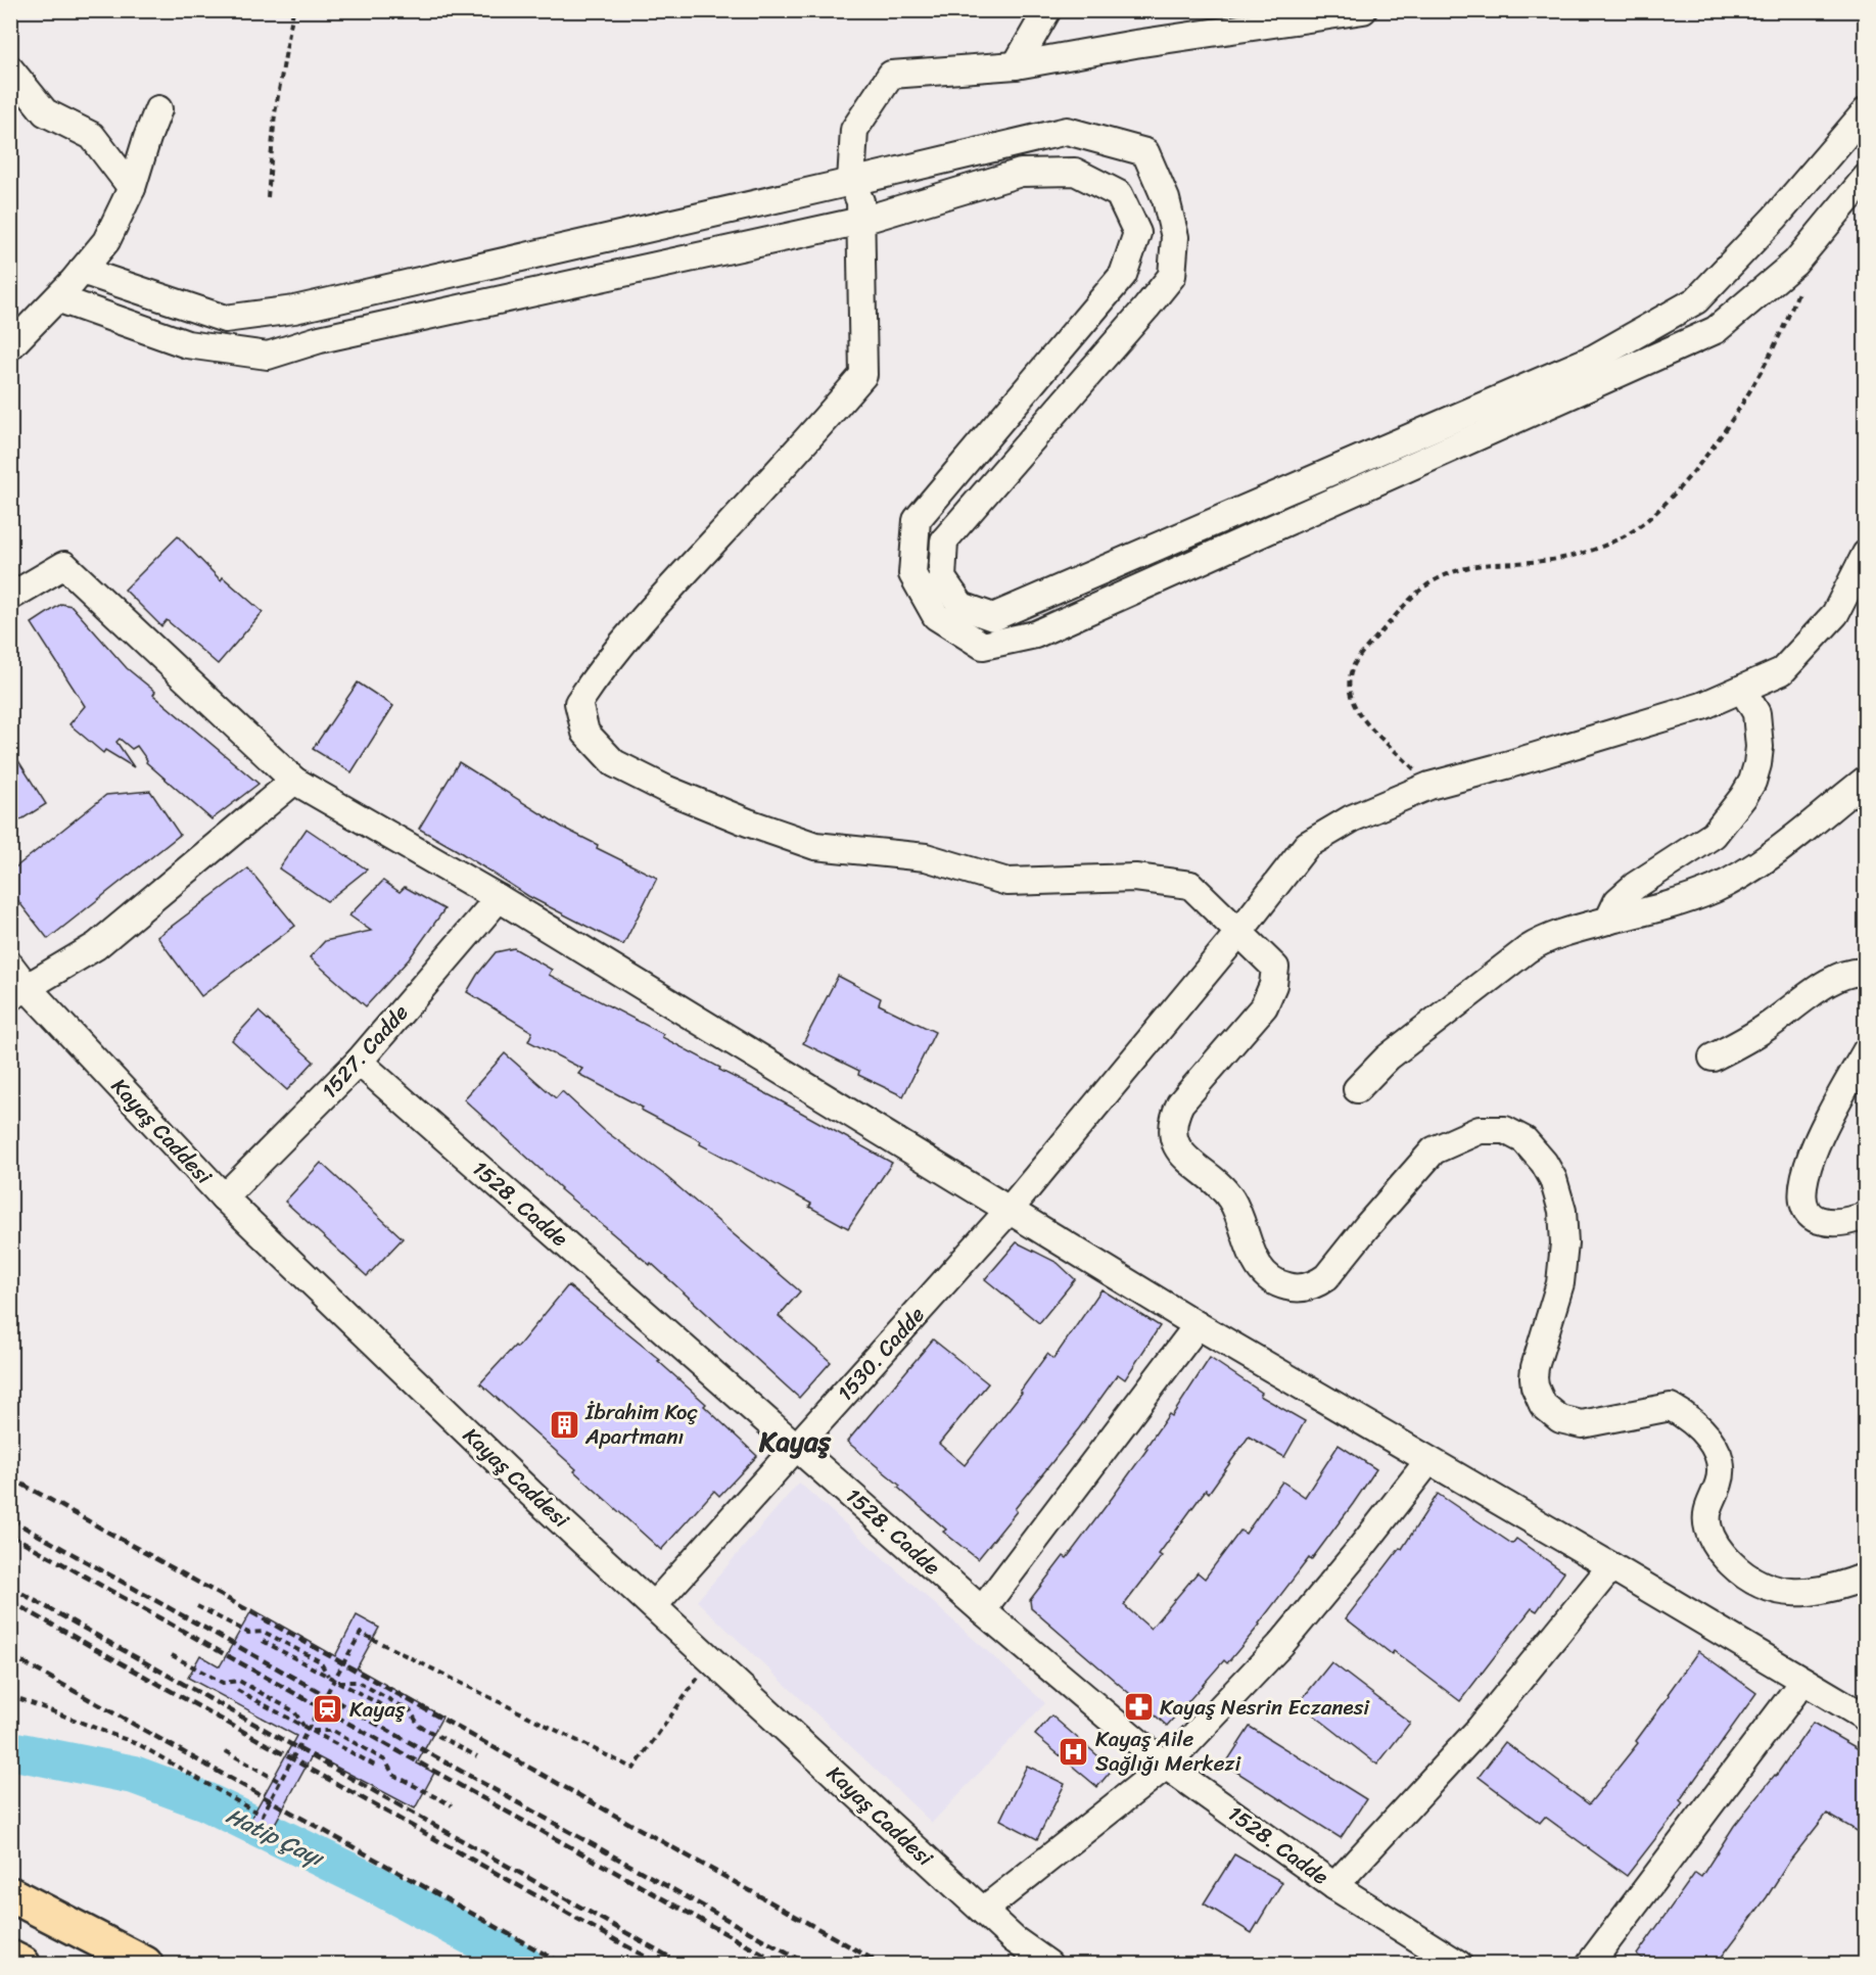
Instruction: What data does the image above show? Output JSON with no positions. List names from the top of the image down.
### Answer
{
  "streets": {
    "street": [
      "1527. Cadde",
      "Kayaş Caddesi",
      "1528. Cadde",
      "1530. Cadde"
    ]
  },
  "crossings": [
    ["1527. Cadde", "Kayaş Caddesi"],
    ["1527. Cadde", "1528. Cadde"],
    ["Kayaş Caddesi", "1530. Cadde"],
    ["1528. Cadde", "1530. Cadde"]
  ],
  "districts": ["Kayaş"],
  "water": ["Hatip Çayı"],
  "places": {
    "building": ["İbrahim Koç Apartmanı"],
    "pharmacy": ["Kayaş Nesrin Eczanesi"],
    "station": ["Kayaş"],
    "hospital": ["Kayaş Aile Sağlığı Merkezi"]
  }
}
